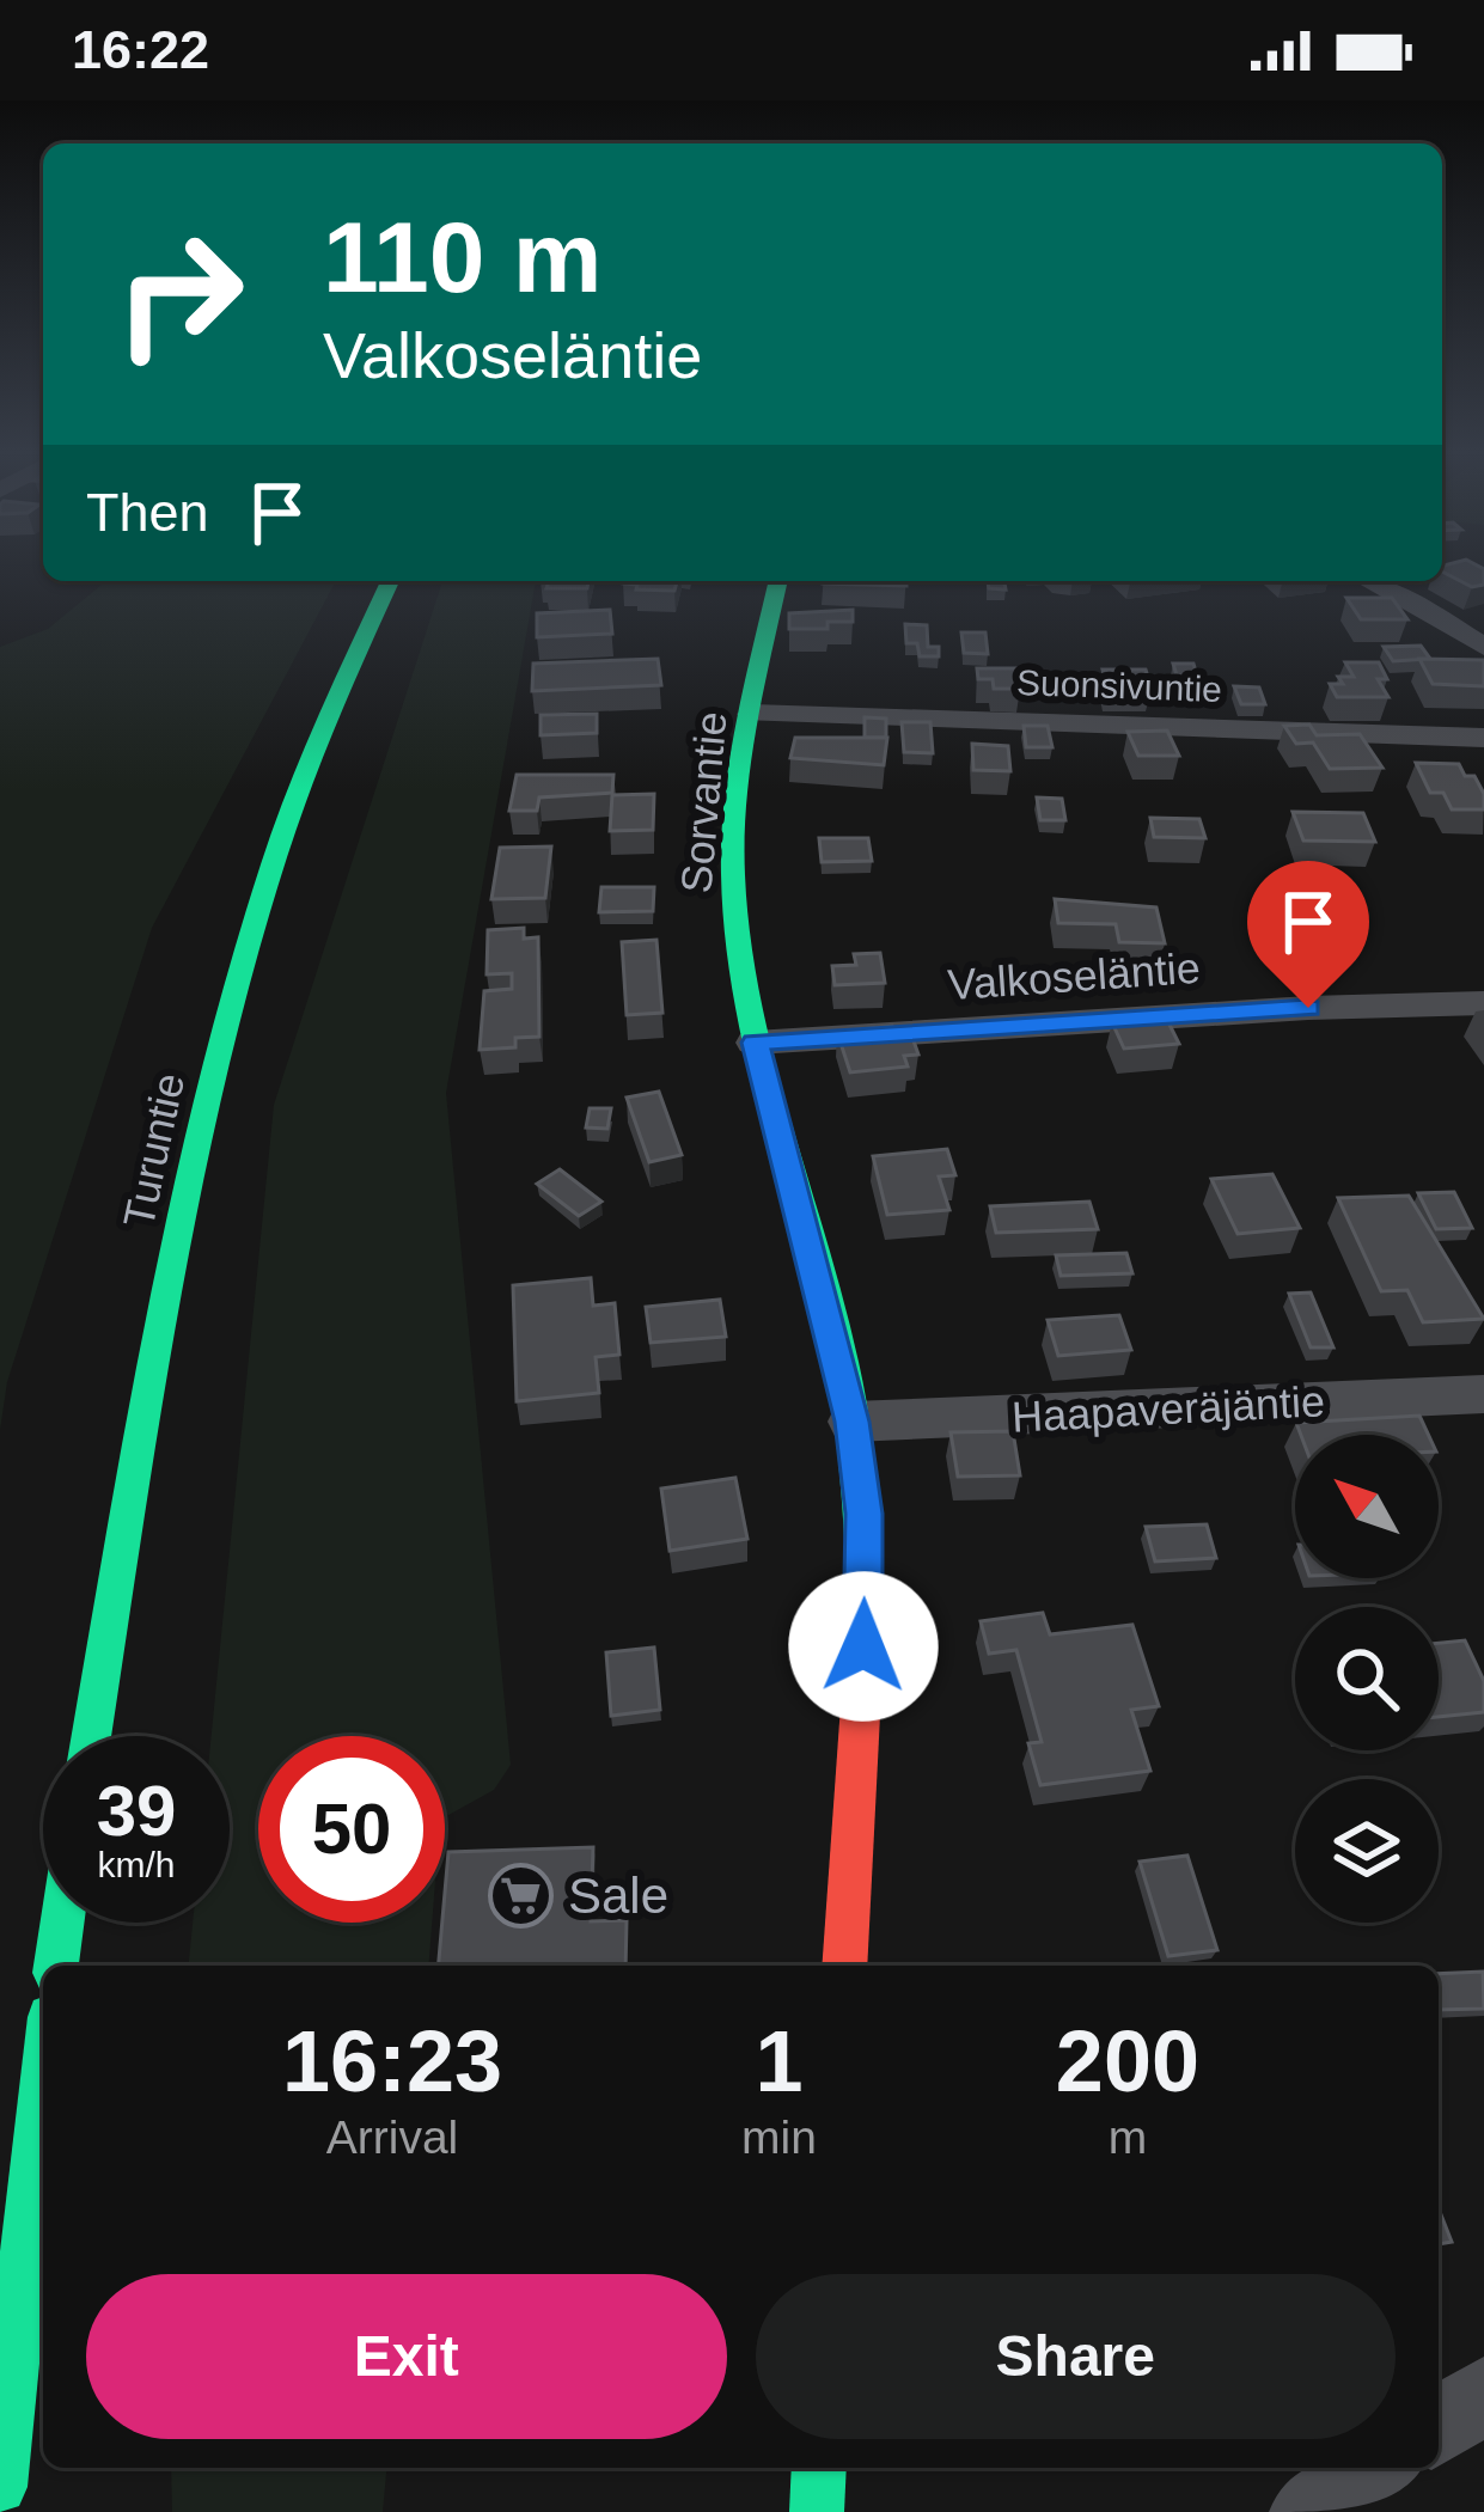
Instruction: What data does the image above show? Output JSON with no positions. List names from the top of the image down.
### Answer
{
  "streets": {
    "main road": ["Sorvantie", "Turuntie"],
    "street": ["Suonsivuntie", "Valkoseläntie", "Haapaveräjäntie"]
  },
  "crossings": [
    ["Suonsivuntie", "Sorvantie"],
    ["Sorvantie", "Valkoseläntie"],
    ["Sorvantie", "Haapaveräjäntie"]
  ],
  "places": {
    "supermarket": ["Sale"]
  },
  "north": "top left",
  "page": {
    "status": "16:22",
    "turn": ["110 m", "Valkoseläntie"],
    "then": "Then",
    "speed": "39 km/h",
    "limit": "50",
    "eta": [
      "16:23",
      "Arrival",
      "1",
      "min",
      "200",
      "m"
    ],
    "buttons": ["Exit", "Share"]
  }
}
